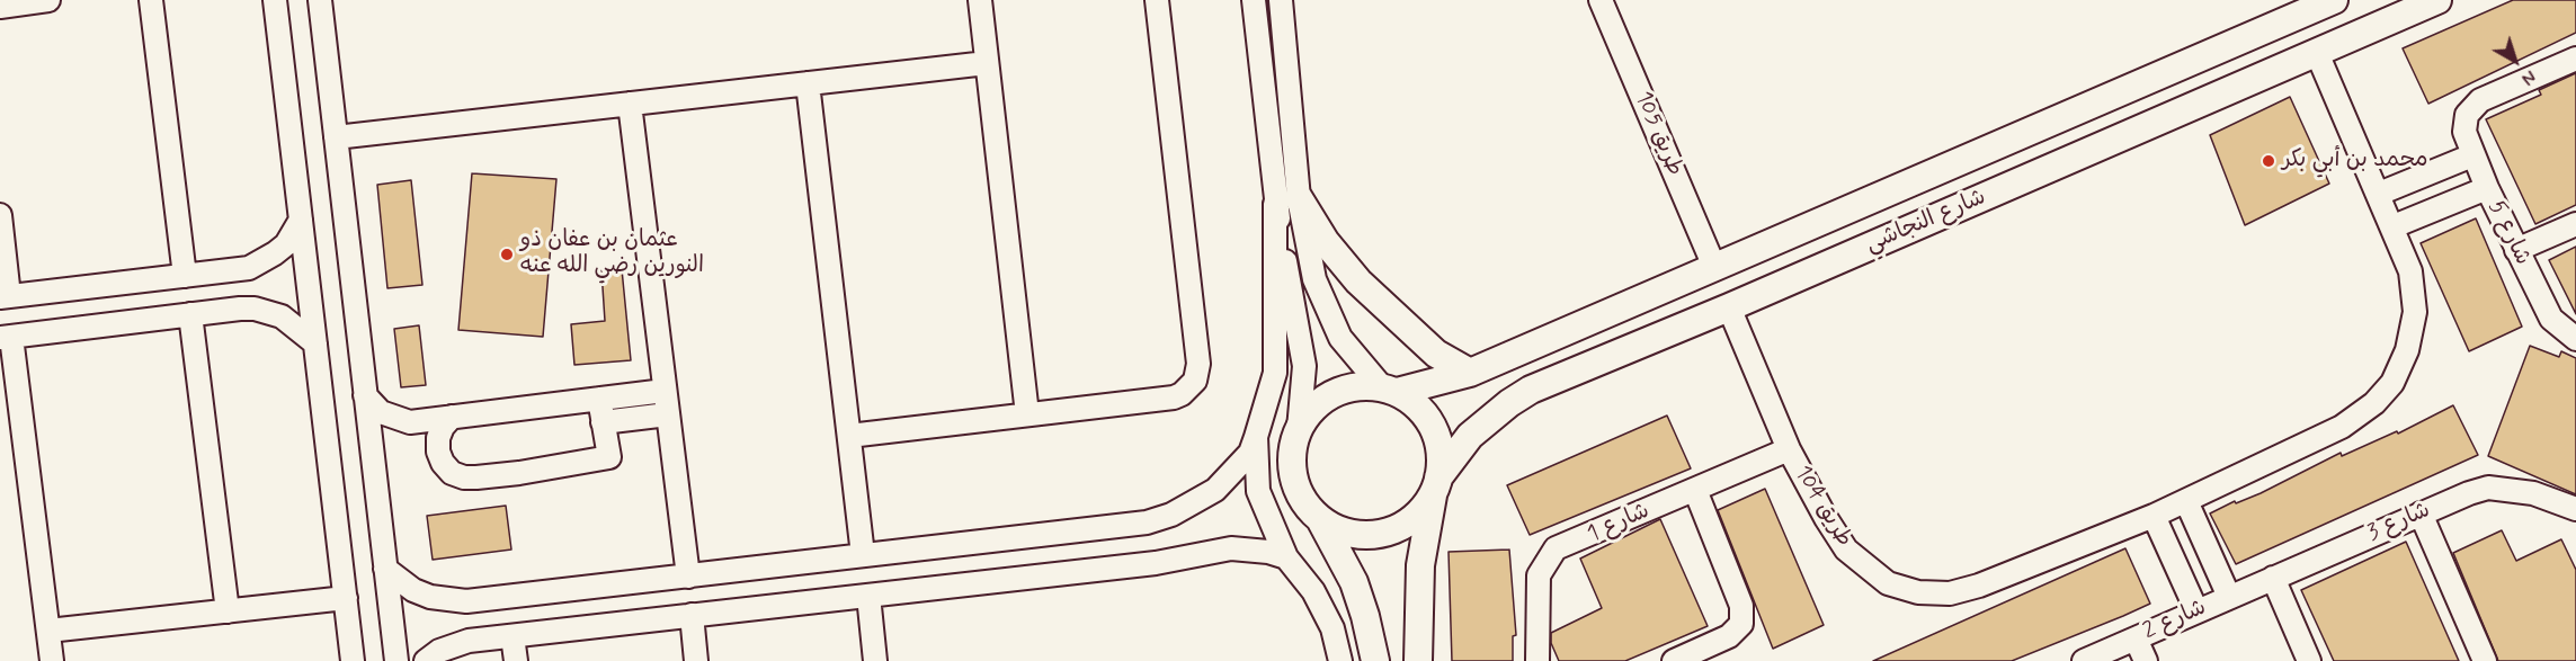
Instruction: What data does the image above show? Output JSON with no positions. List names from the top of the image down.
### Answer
{
  "streets": {
    "main road": ["شارع النجاشي"],
    "street": [
      "طريق 105",
      "شارع 5",
      "طريق 104",
      "شارع 3",
      "شارع 1",
      "شارع 2"
    ]
  },
  "crossings": [
    ["طريق 105", "شارع النجاشي"],
    ["شارع النجاشي", "طريق 104"],
    ["طريق 104", "شارع 1"],
    ["شارع 3", "شارع 2"]
  ],
  "places": ["محمد بن أبي بكر", "عثمان بن عفان ذو النورين رضي الله عنه"],
  "north": "bottom right"
}
